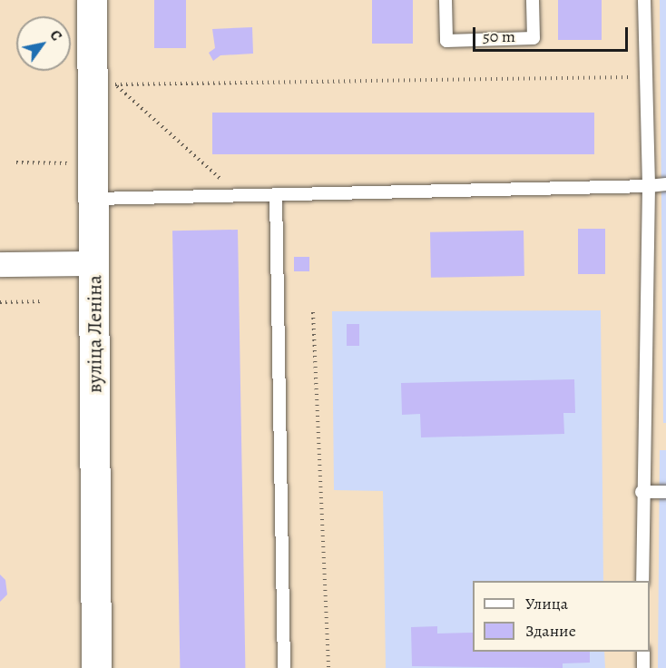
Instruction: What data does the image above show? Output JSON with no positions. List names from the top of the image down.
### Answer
{
  "streets": {
    "street": ["вуліца Леніна"]
  },
  "legend": ["Улица", "Здание"],
  "scale_bar": "50 m",
  "north": "top right"
}
